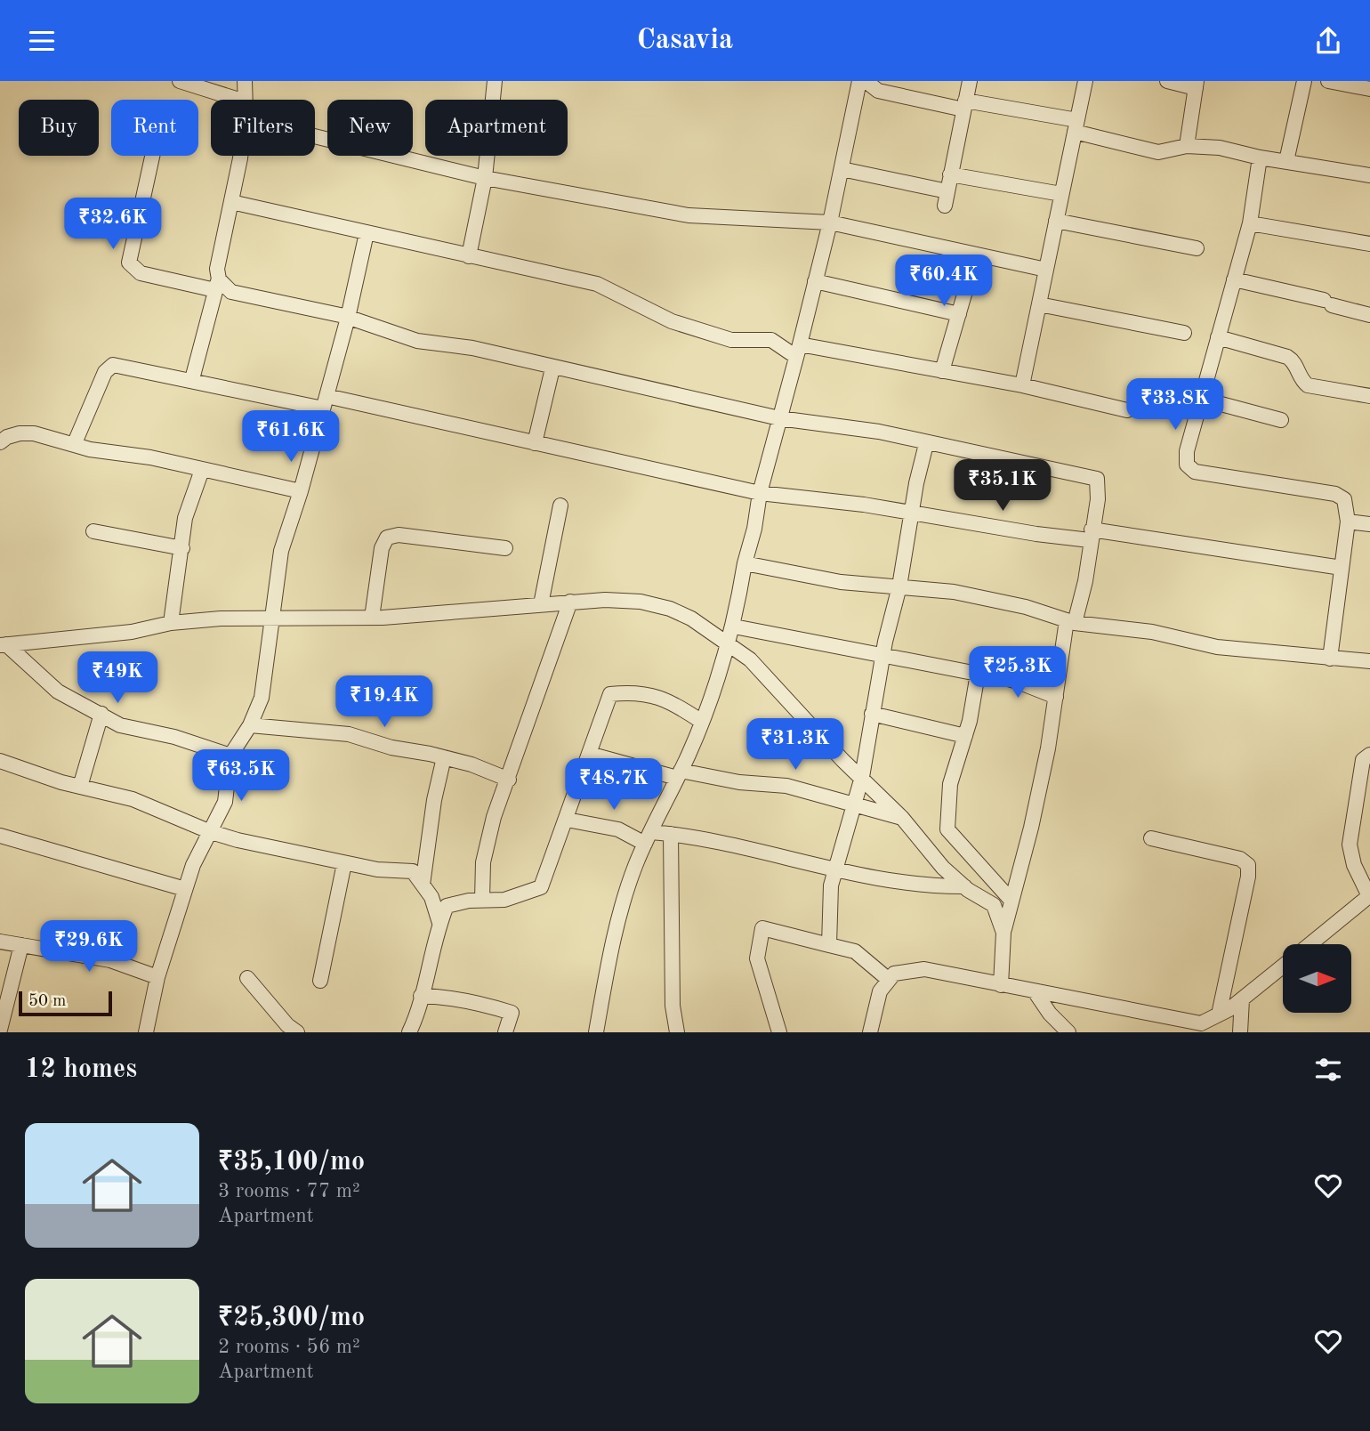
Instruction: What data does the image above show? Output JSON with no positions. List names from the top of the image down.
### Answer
{
  "scale_bar": "50 m",
  "north": "right",
  "page": {
    "header": "Casavia",
    "chip": [
      "Buy",
      "Rent",
      "Filters",
      "New",
      "Apartment"
    ],
    "price": [
      "₹32.6K",
      "₹60.4K",
      "₹33.8K",
      "₹61.6K",
      "₹35.1K",
      "₹25.3K",
      "₹49K",
      "₹19.4K",
      "₹31.3K",
      "₹63.5K",
      "₹48.7K",
      "₹29.6K"
    ],
    "scale": "50 m",
    "heading": "12 homes",
    "list": [
      {
        "name": "₹35,100/mo",
        "note": "3 rooms · 77 m² · Apartment"
      },
      {
        "name": "₹25,300/mo",
        "note": "2 rooms · 56 m² · Apartment"
      }
    ]
  }
}
